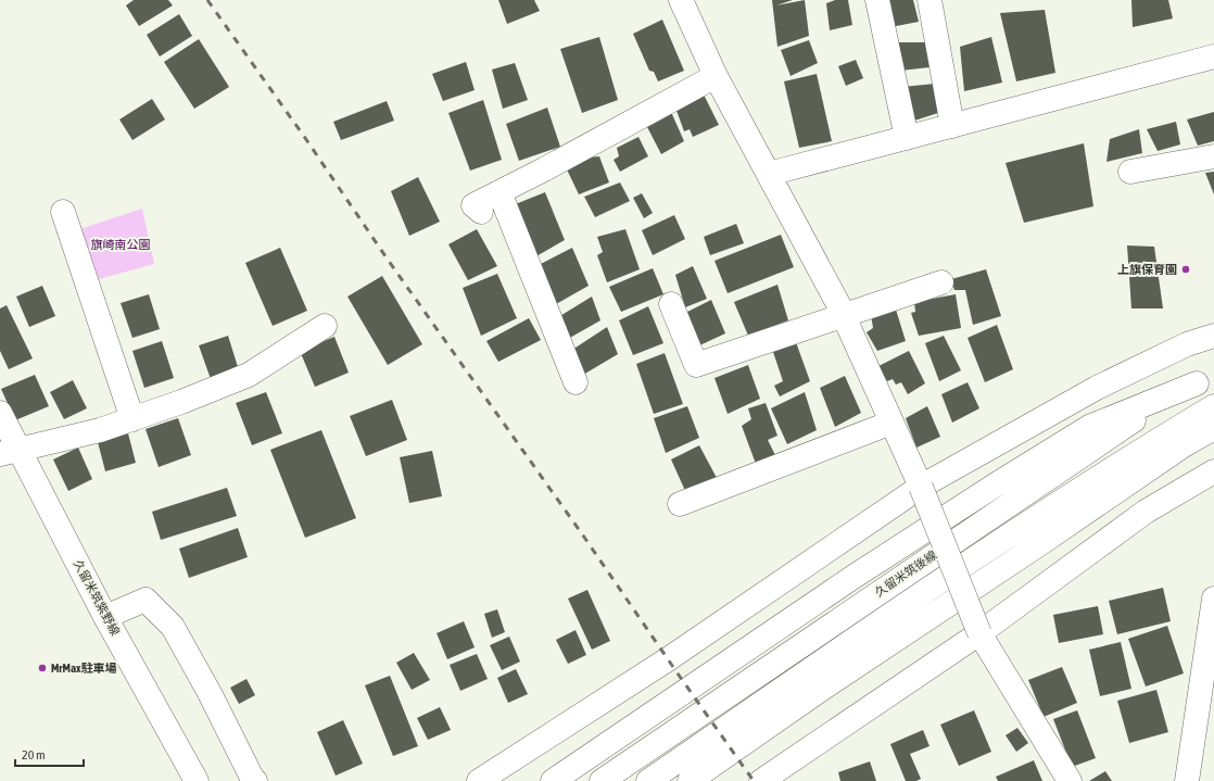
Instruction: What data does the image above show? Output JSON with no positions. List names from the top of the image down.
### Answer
{
  "streets": {
    "street": ["久留米筑後線", "久留米筑紫野線"]
  },
  "parks": ["旗崎南公園"],
  "places": ["上旗保育園", "MrMax駐車場"],
  "scale_bar": "20 m"
}
